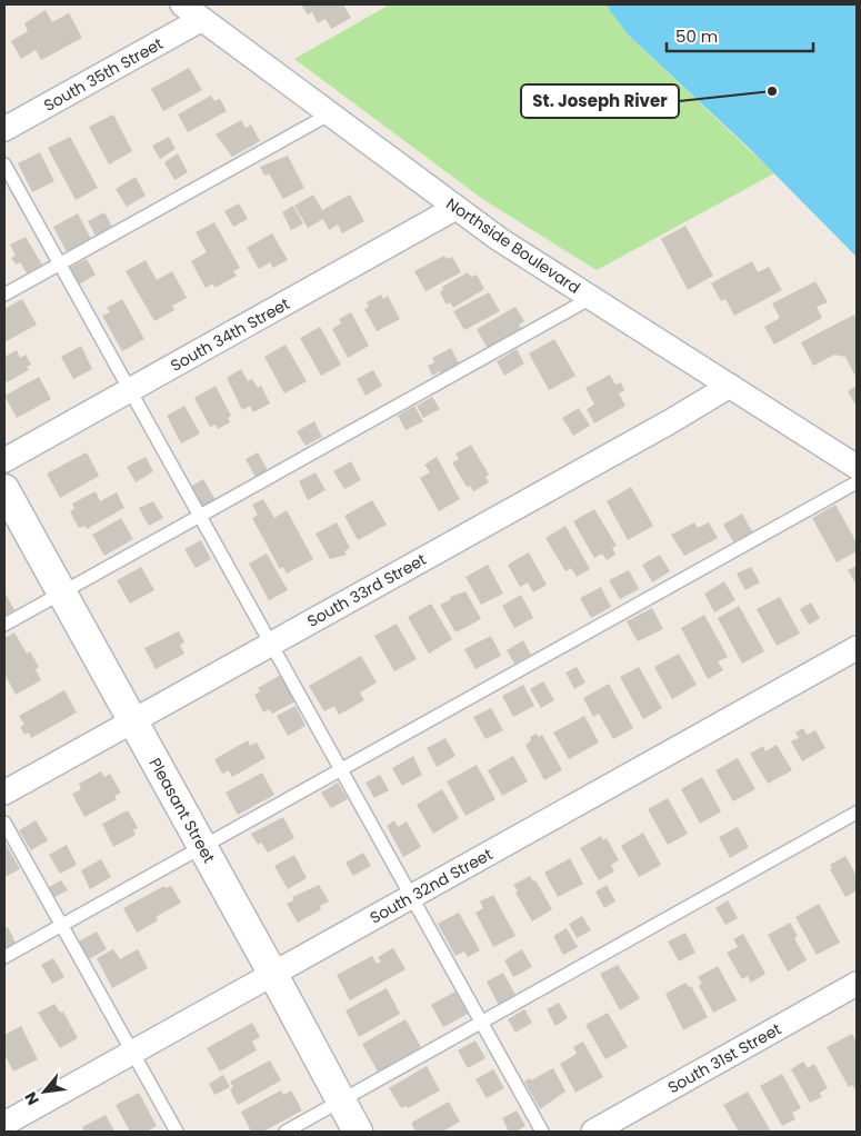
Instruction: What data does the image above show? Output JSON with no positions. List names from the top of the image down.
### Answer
{
  "streets": {
    "street": [
      "South 35th Street",
      "Northside Boulevard",
      "South 34th Street",
      "South 33rd Street",
      "Pleasant Street",
      "South 32nd Street",
      "South 31st Street"
    ]
  },
  "crossings": [
    ["South 35th Street", "Northside Boulevard"],
    ["Northside Boulevard", "South 34th Street"],
    ["Northside Boulevard", "South 33rd Street"],
    ["South 33rd Street", "Pleasant Street"],
    ["Pleasant Street", "South 32nd Street"]
  ],
  "places": ["St. Joseph River"],
  "scale_bar": "50 m",
  "north": "bottom left"
}
